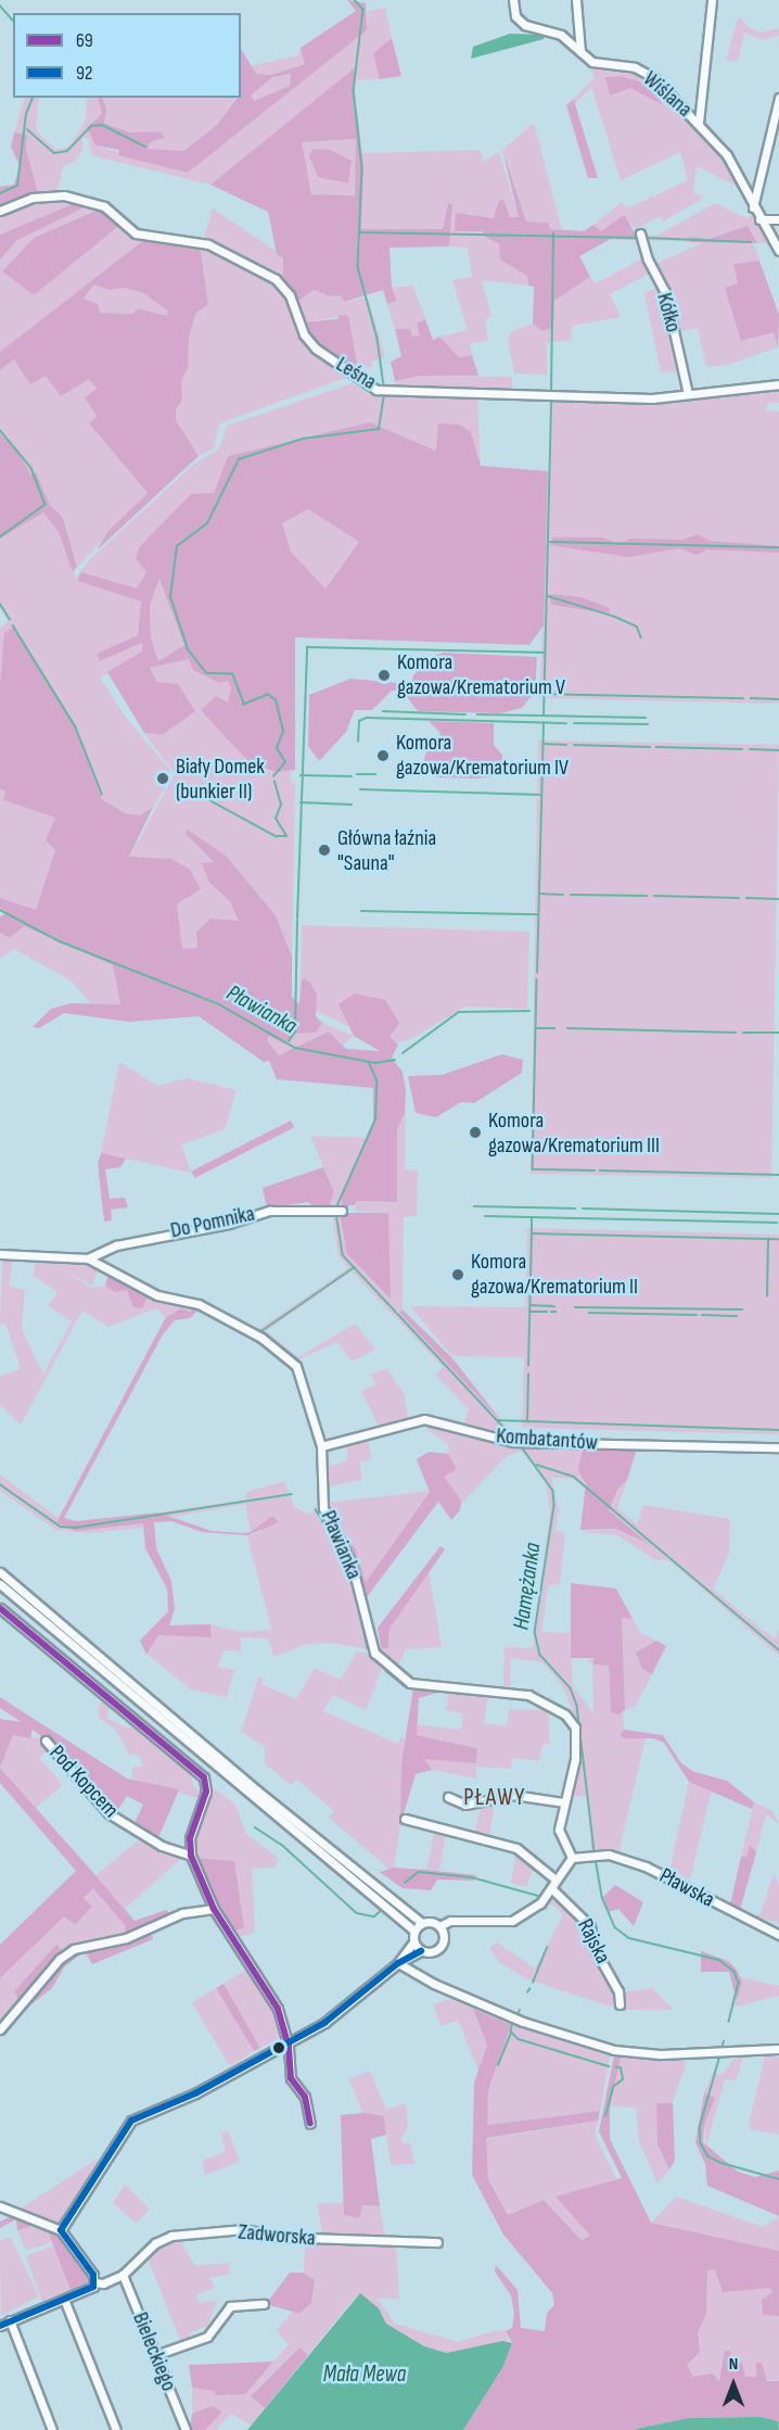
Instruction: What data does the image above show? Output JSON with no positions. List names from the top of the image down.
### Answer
{
  "streets": {
    "street": [
      "Wiślana",
      "Kółko",
      "Leśna",
      "Do Pomnika",
      "Kombatantów",
      "Pławianka",
      "Pod Kopcem",
      "Pławska",
      "Rajska",
      "Zadworska",
      "Bieleckiego"
    ]
  },
  "crossings": [
    ["Kółko", "Leśna"],
    ["Do Pomnika", "Pławianka"],
    ["Kombatantów", "Pławianka"],
    ["Pławianka", "Pławska"],
    ["Zadworska", "Bieleckiego"]
  ],
  "districts": ["PŁAWY"],
  "water": ["Pławianka", "Hamężanka", "Mała Mewa"],
  "places": [
    "Komora gazowa/Krematorium V",
    "Komora gazowa/Krematorium IV",
    "Biały Domek (bunkier II)",
    "Główna łaźnia \"Sauna\"",
    "Komora gazowa/Krematorium III",
    "Komora gazowa/Krematorium II"
  ],
  "lines": ["transit line 69", "transit line 92"],
  "legend": ["69", "92"],
  "north": "top"
}
